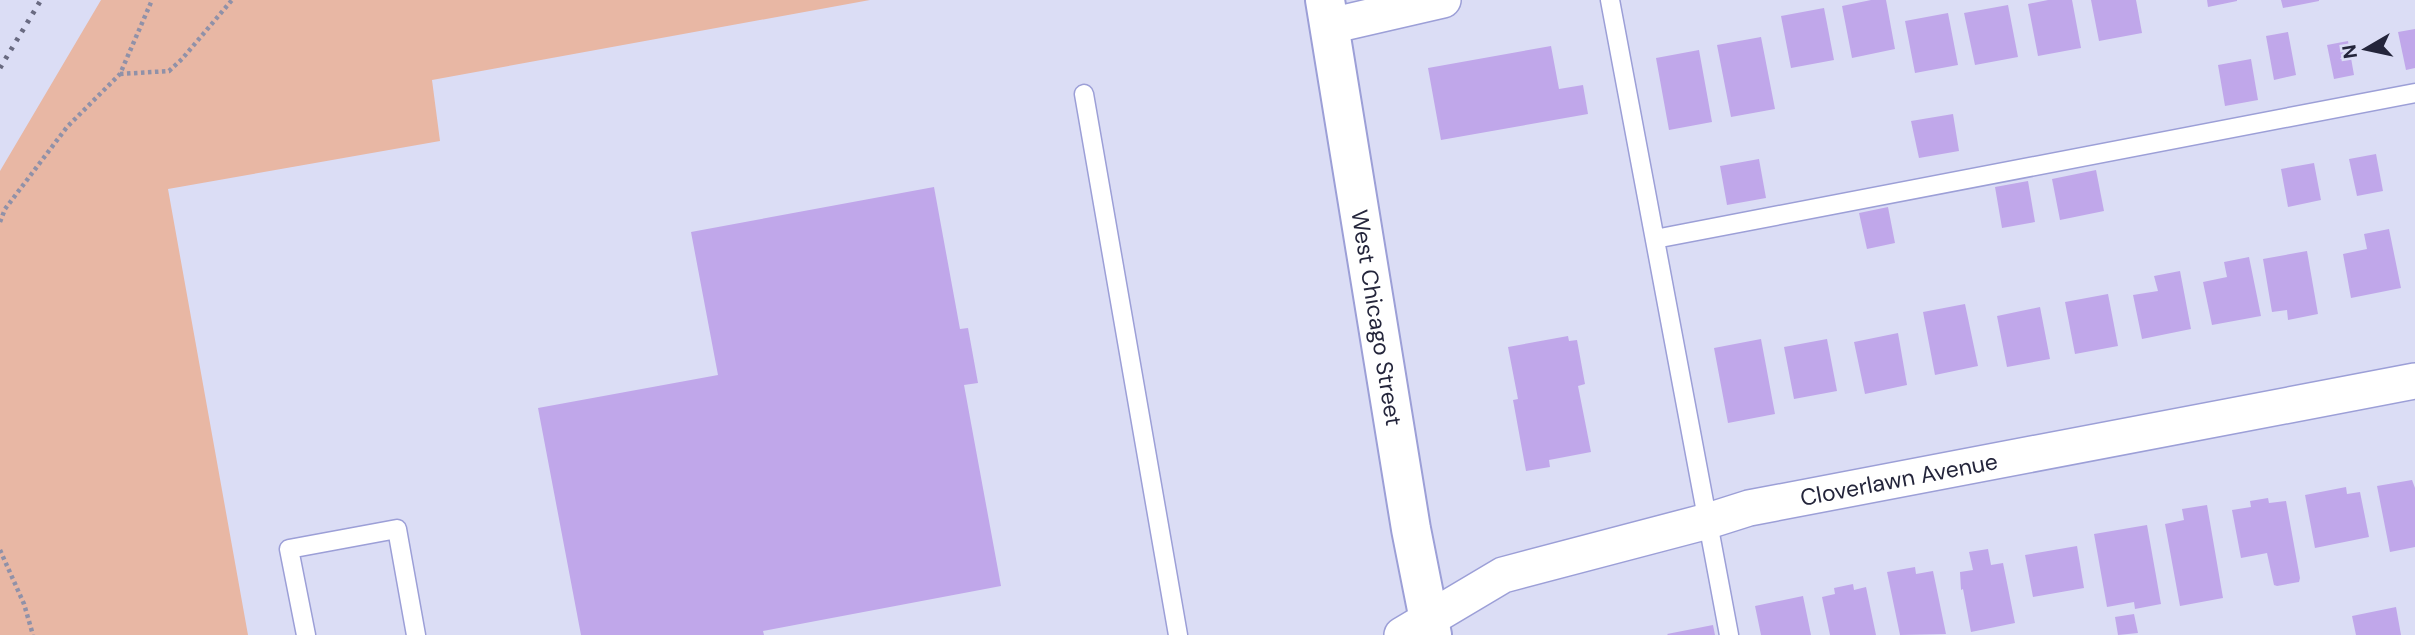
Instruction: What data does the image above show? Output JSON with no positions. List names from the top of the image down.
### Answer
{
  "streets": {
    "street": ["West Chicago Street", "Cloverlawn Avenue"]
  },
  "crossings": [
    ["West Chicago Street", "Cloverlawn Avenue"]
  ],
  "north": "left"
}
